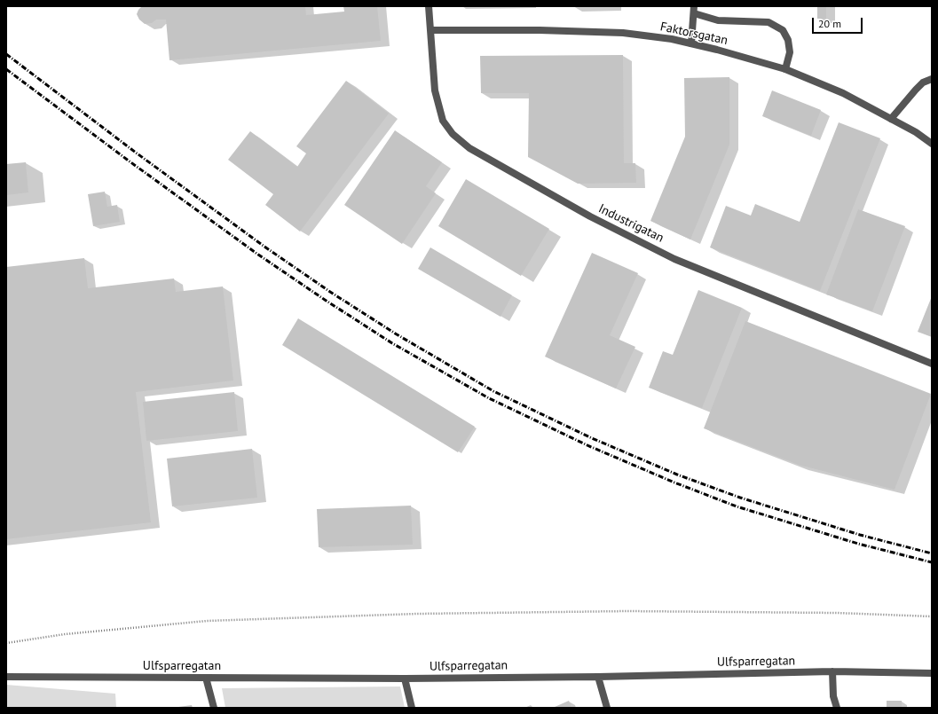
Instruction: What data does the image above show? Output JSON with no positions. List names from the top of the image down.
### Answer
{
  "streets": {
    "street": ["Faktorsgatan", "Industrigatan", "Ulfsparregatan"]
  },
  "crossings": [
    ["Faktorsgatan", "Industrigatan"]
  ],
  "scale_bar": "20 m"
}
